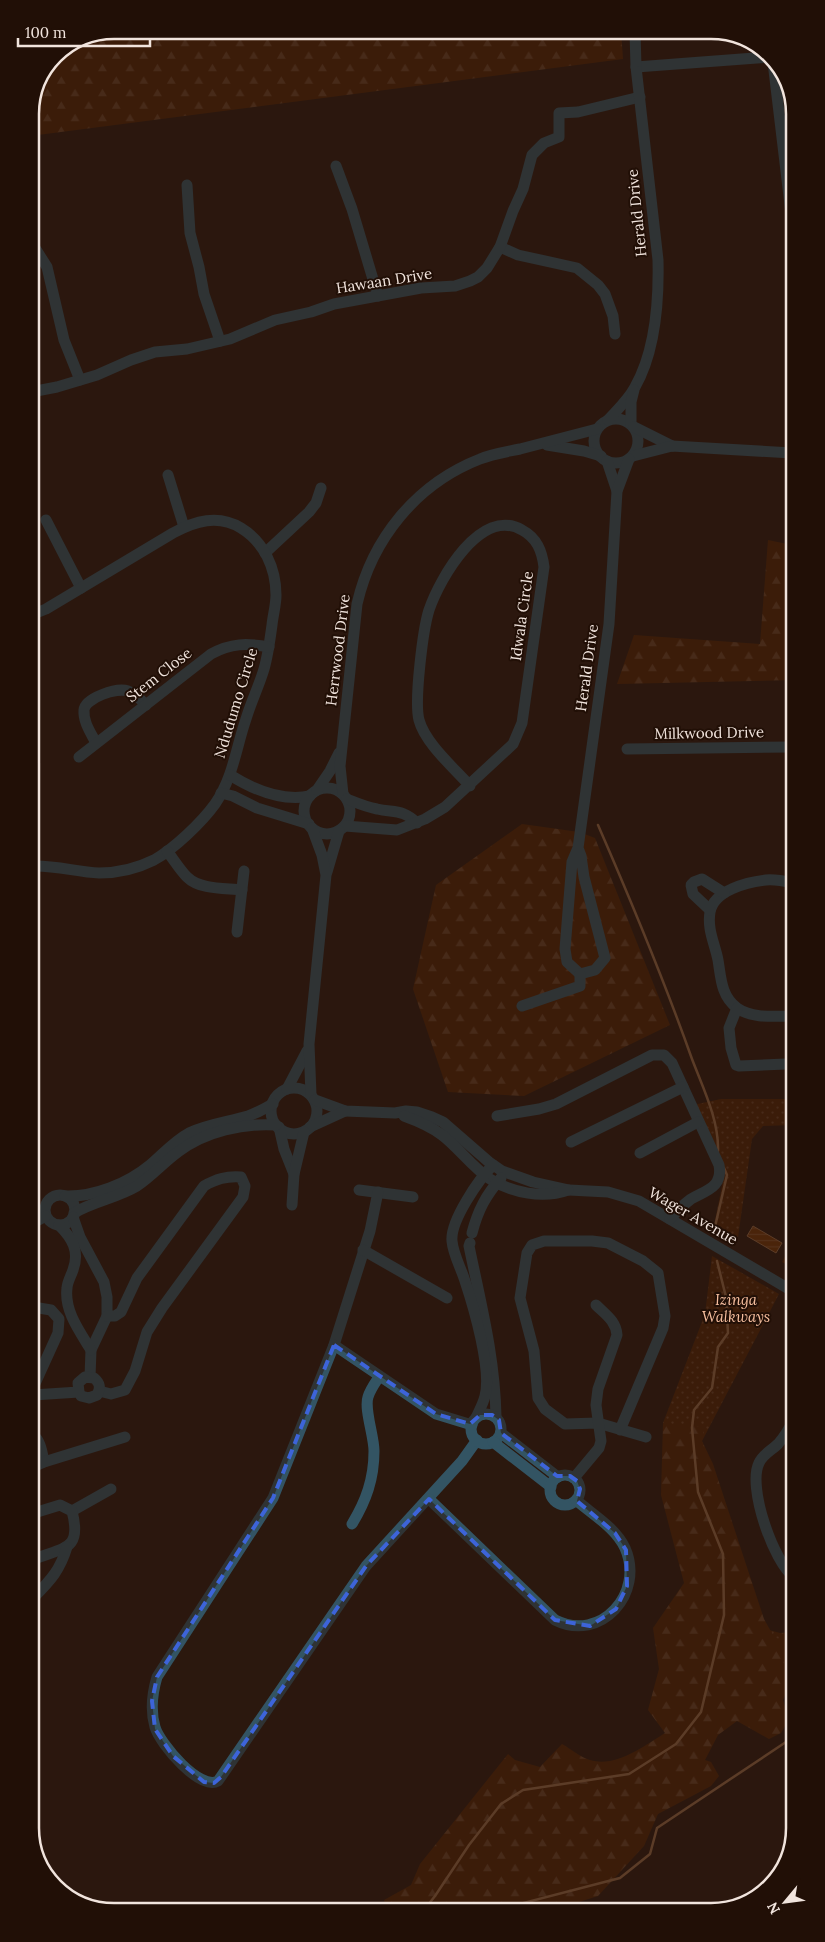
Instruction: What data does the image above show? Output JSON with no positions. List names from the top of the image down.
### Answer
{
  "streets": {
    "street": [
      "Herald Drive",
      "Hawaan Drive",
      "Idwala Circle",
      "Herrwood Drive",
      "Stem Close",
      "Ndudumo Circle",
      "Milkwood Drive",
      "Wager Avenue"
    ]
  },
  "crossings": [
    ["Herald Drive", "Hawaan Drive"],
    ["Herald Drive", "Herrwood Drive"],
    ["Idwala Circle", "Herrwood Drive"],
    ["Stem Close", "Ndudumo Circle"]
  ],
  "parks": ["Izinga Walkways"],
  "scale_bar": "100 m",
  "north": "bottom left"
}
